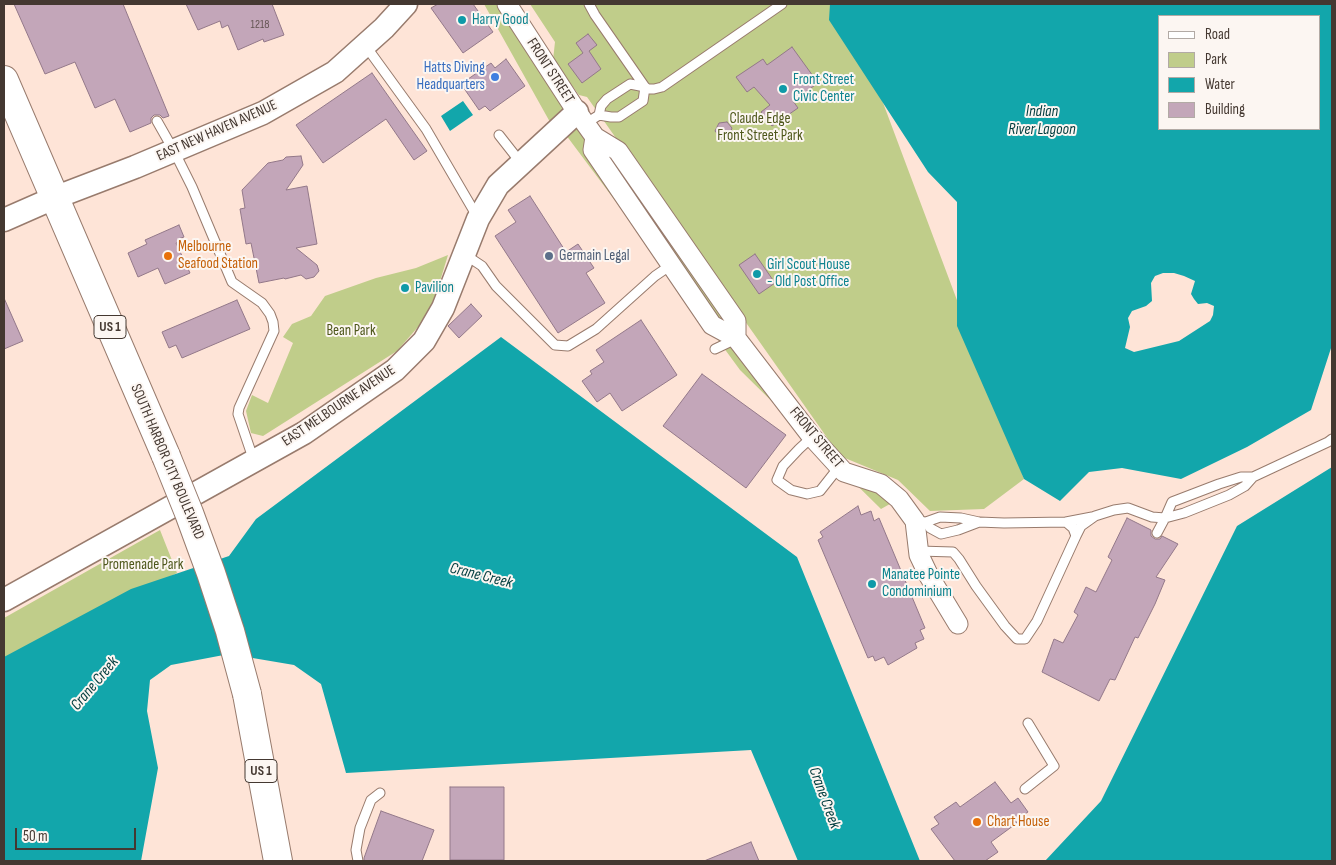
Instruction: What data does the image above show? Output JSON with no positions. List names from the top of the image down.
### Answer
{
  "streets": {
    "main road": ["US 1", "SOUTH HARBOR CITY BOULEVARD"],
    "street": ["FRONT STREET", "EAST NEW HAVEN AVENUE", "EAST MELBOURNE AVENUE"]
  },
  "crossings": [
    ["FRONT STREET", "EAST MELBOURNE AVENUE"],
    ["EAST NEW HAVEN AVENUE", "SOUTH HARBOR CITY BOULEVARD"]
  ],
  "water": ["Indian River Lagoon", "Crane Creek"],
  "parks": ["Claude Edge Front Street Park", "Bean Park", "Promenade Park"],
  "places": [
    "Harry Good",
    "Hatts Diving Headquarters",
    "Front Street Civic Center",
    "Melbourne Seafood Station",
    "Germain Legal",
    "Girl Scout House - Old Post Office",
    "Pavilion",
    "Manatee Pointe Condominium",
    "Chart House"
  ],
  "house_numbers": ["1218"],
  "legend": [
    "Road",
    "Park",
    "Water",
    "Building"
  ],
  "scale_bar": "50 m"
}
